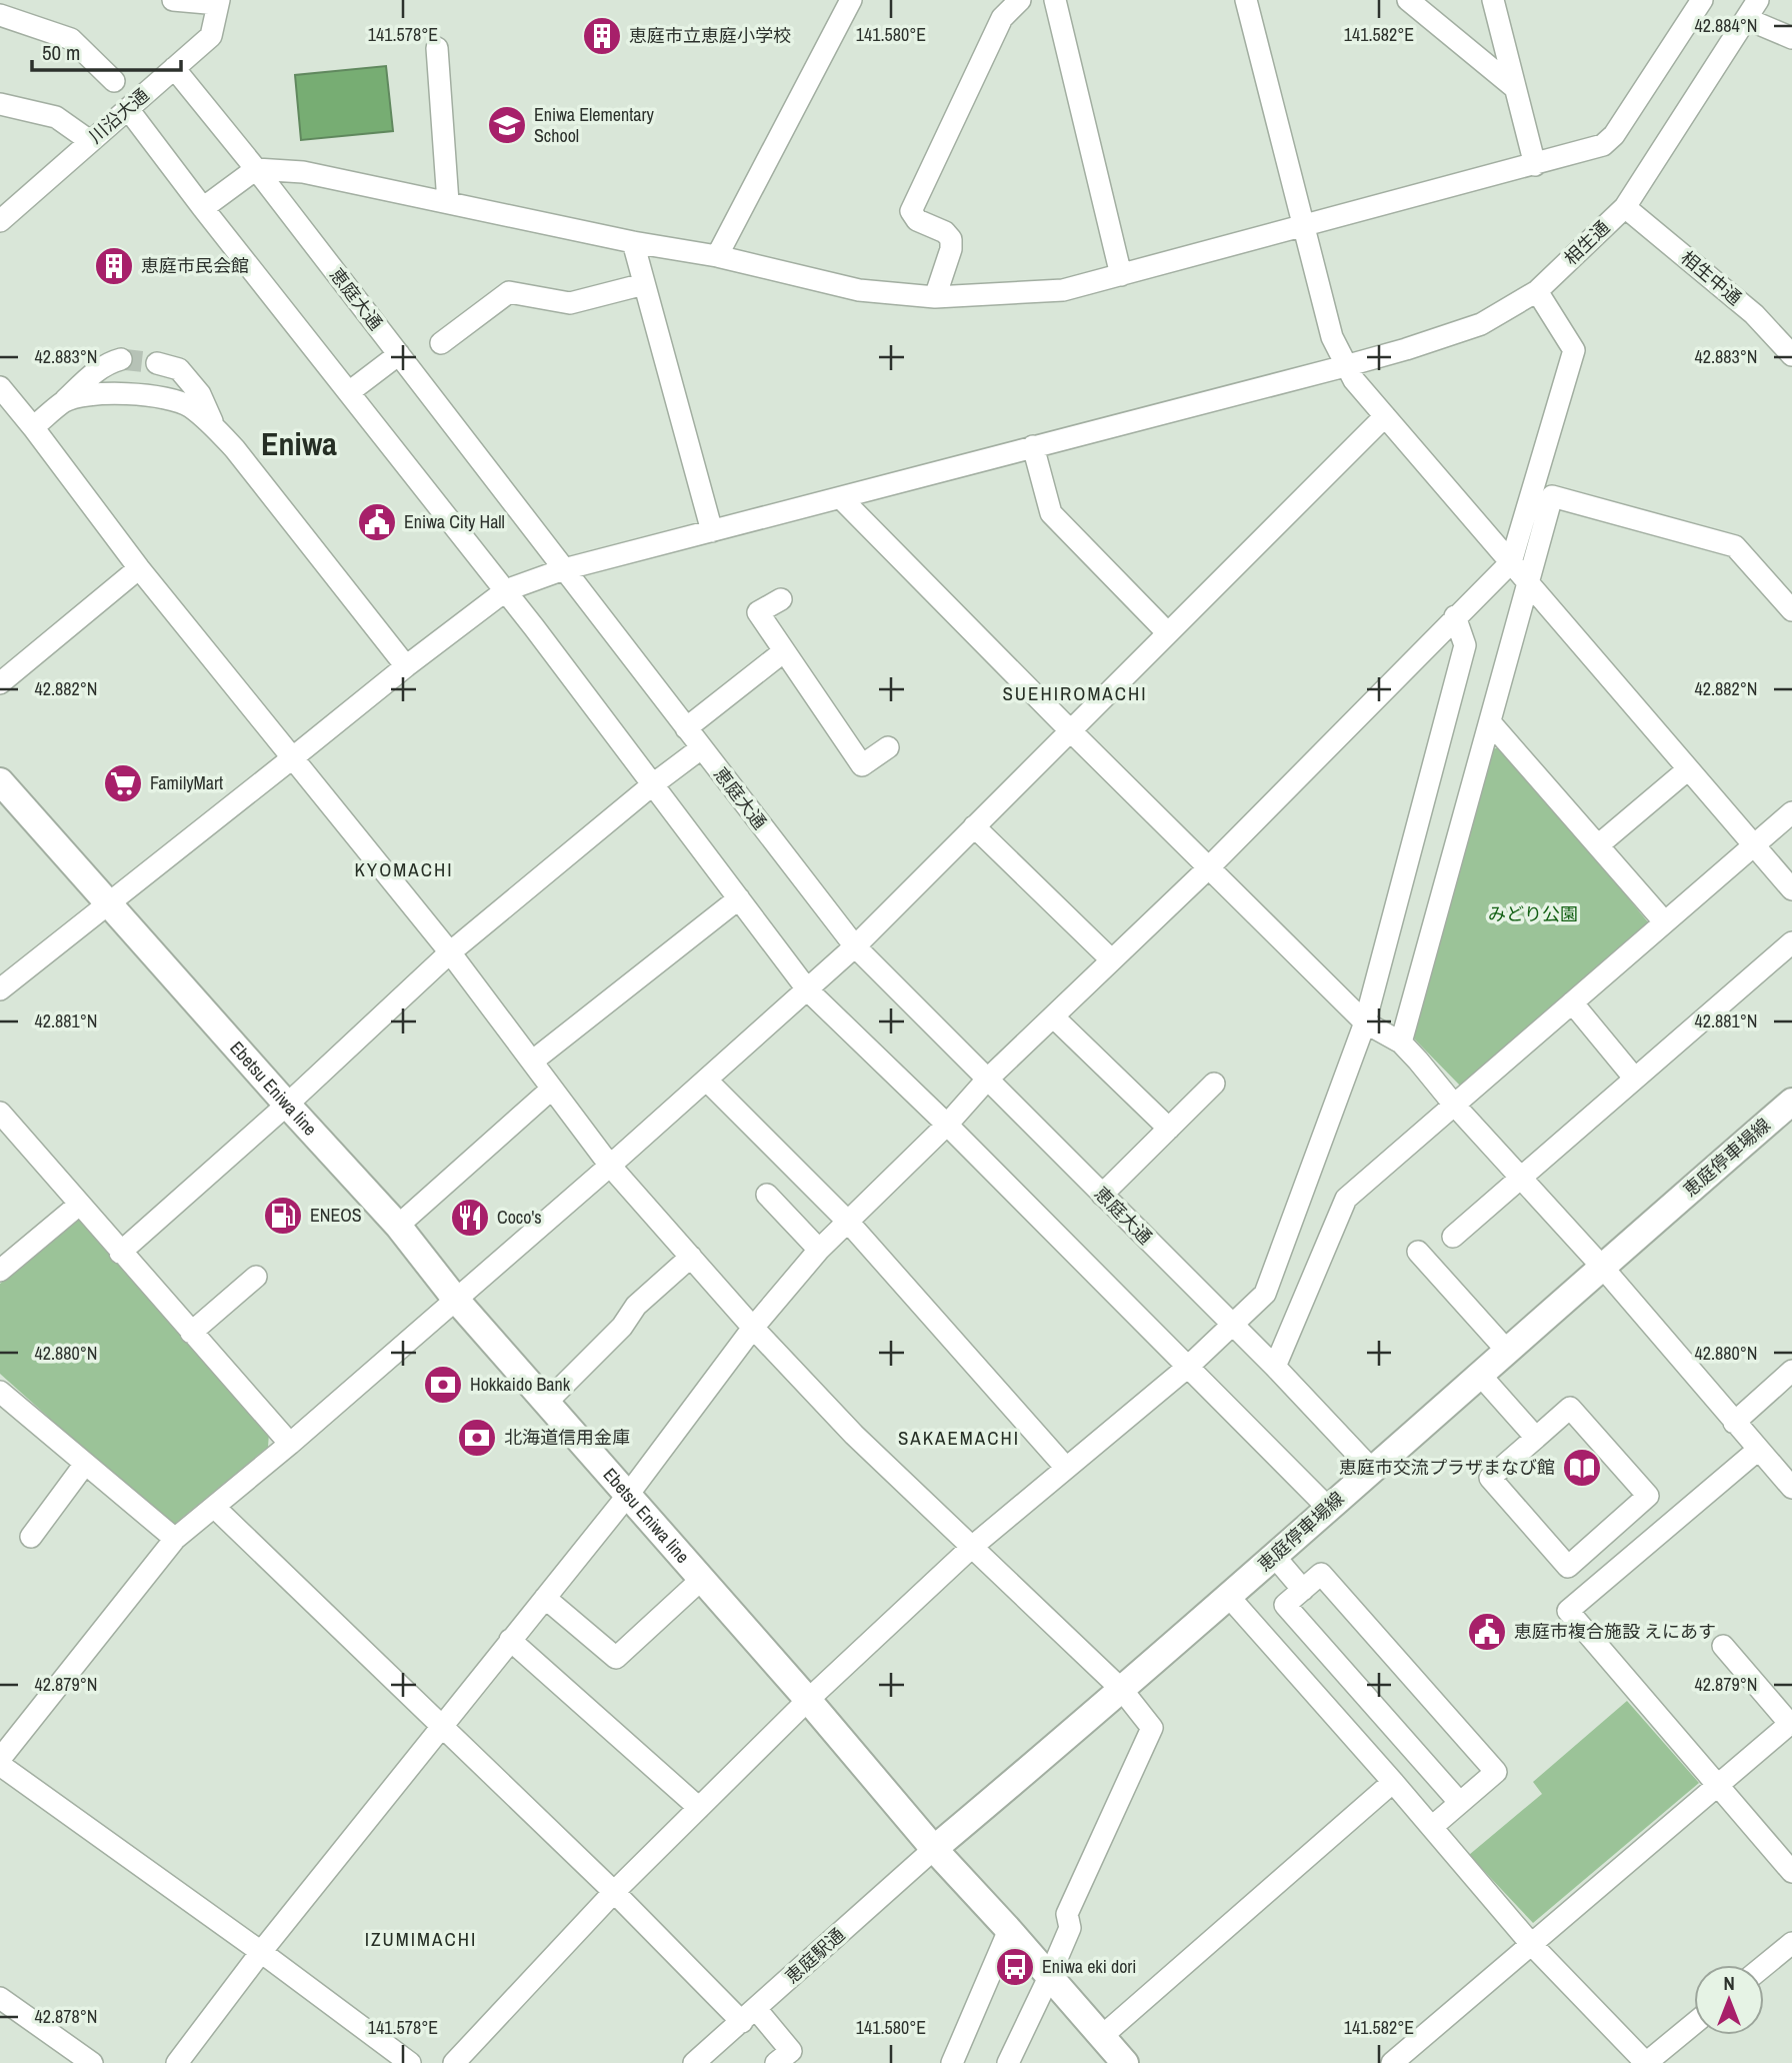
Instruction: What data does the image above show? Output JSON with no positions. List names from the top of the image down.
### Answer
{
  "streets": {
    "main road": ["Ebetsu Eniwa line", "恵庭停車場線"],
    "street": [
      "川沿大通",
      "相生通",
      "相生中通",
      "恵庭大通",
      "恵庭駅通"
    ]
  },
  "crossings": [
    ["川沿大通", "恵庭大通"],
    ["相生通", "相生中通"],
    ["相生通", "恵庭大通"],
    ["相生通", "Ebetsu Eniwa line"],
    ["恵庭大通", "恵庭停車場線"],
    ["Ebetsu Eniwa line", "恵庭停車場線"],
    ["Ebetsu Eniwa line", "恵庭駅通"],
    ["恵庭停車場線", "恵庭駅通"]
  ],
  "districts": [
    "Eniwa",
    "SUEHIROMACHI",
    "KYOMACHI",
    "SAKAEMACHI",
    "IZUMIMACHI"
  ],
  "parks": ["みどり公園"],
  "places": {
    "building": ["恵庭市立恵庭小学校", "恵庭市民会館"],
    "school or university": ["Eniwa Elementary School"],
    "public building": ["Eniwa City Hall", "恵庭市複合施設 えにあす"],
    "supermarket": ["FamilyMart"],
    "fuel station": ["ENEOS"],
    "restaurant": ["Coco's"],
    "bank": ["Hokkaido Bank", "北海道信用金庫"],
    "library": ["恵庭市交流プラザまなび館"],
    "bus stop": ["Eniwa eki dori"]
  },
  "scale_bar": "50 m",
  "north": "top",
  "coordinates": [
    "42.884°N",
    "141.578°E",
    "141.580°E",
    "141.582°E",
    "42.883°N",
    "42.882°N",
    "42.881°N",
    "42.880°N",
    "42.879°N",
    "42.878°N"
  ]
}
